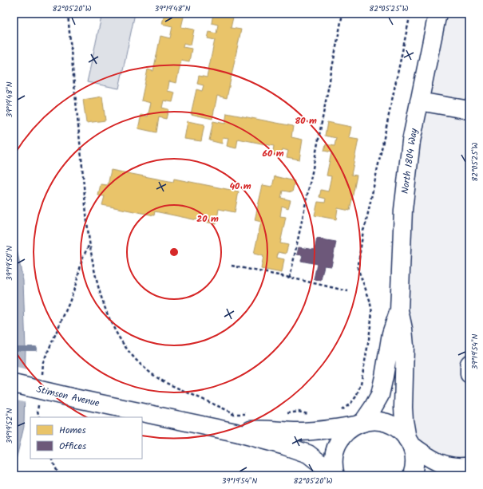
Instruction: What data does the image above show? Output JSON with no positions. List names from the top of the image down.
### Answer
{
  "streets": {
    "main road": ["North 1804 Way", "Stimson Avenue"]
  },
  "crossings": [
    ["North 1804 Way", "Stimson Avenue"]
  ],
  "legend": ["Homes", "Offices"],
  "coordinates": [
    "82°05'20\"W",
    "39°19'48\"N",
    "82°05'25\"W",
    "39°19'50\"N",
    "39°19'54\"N",
    "39°19'52\"N"
  ],
  "rings": [
    "80 m",
    "60 m",
    "40 m",
    "20 m"
  ]
}
